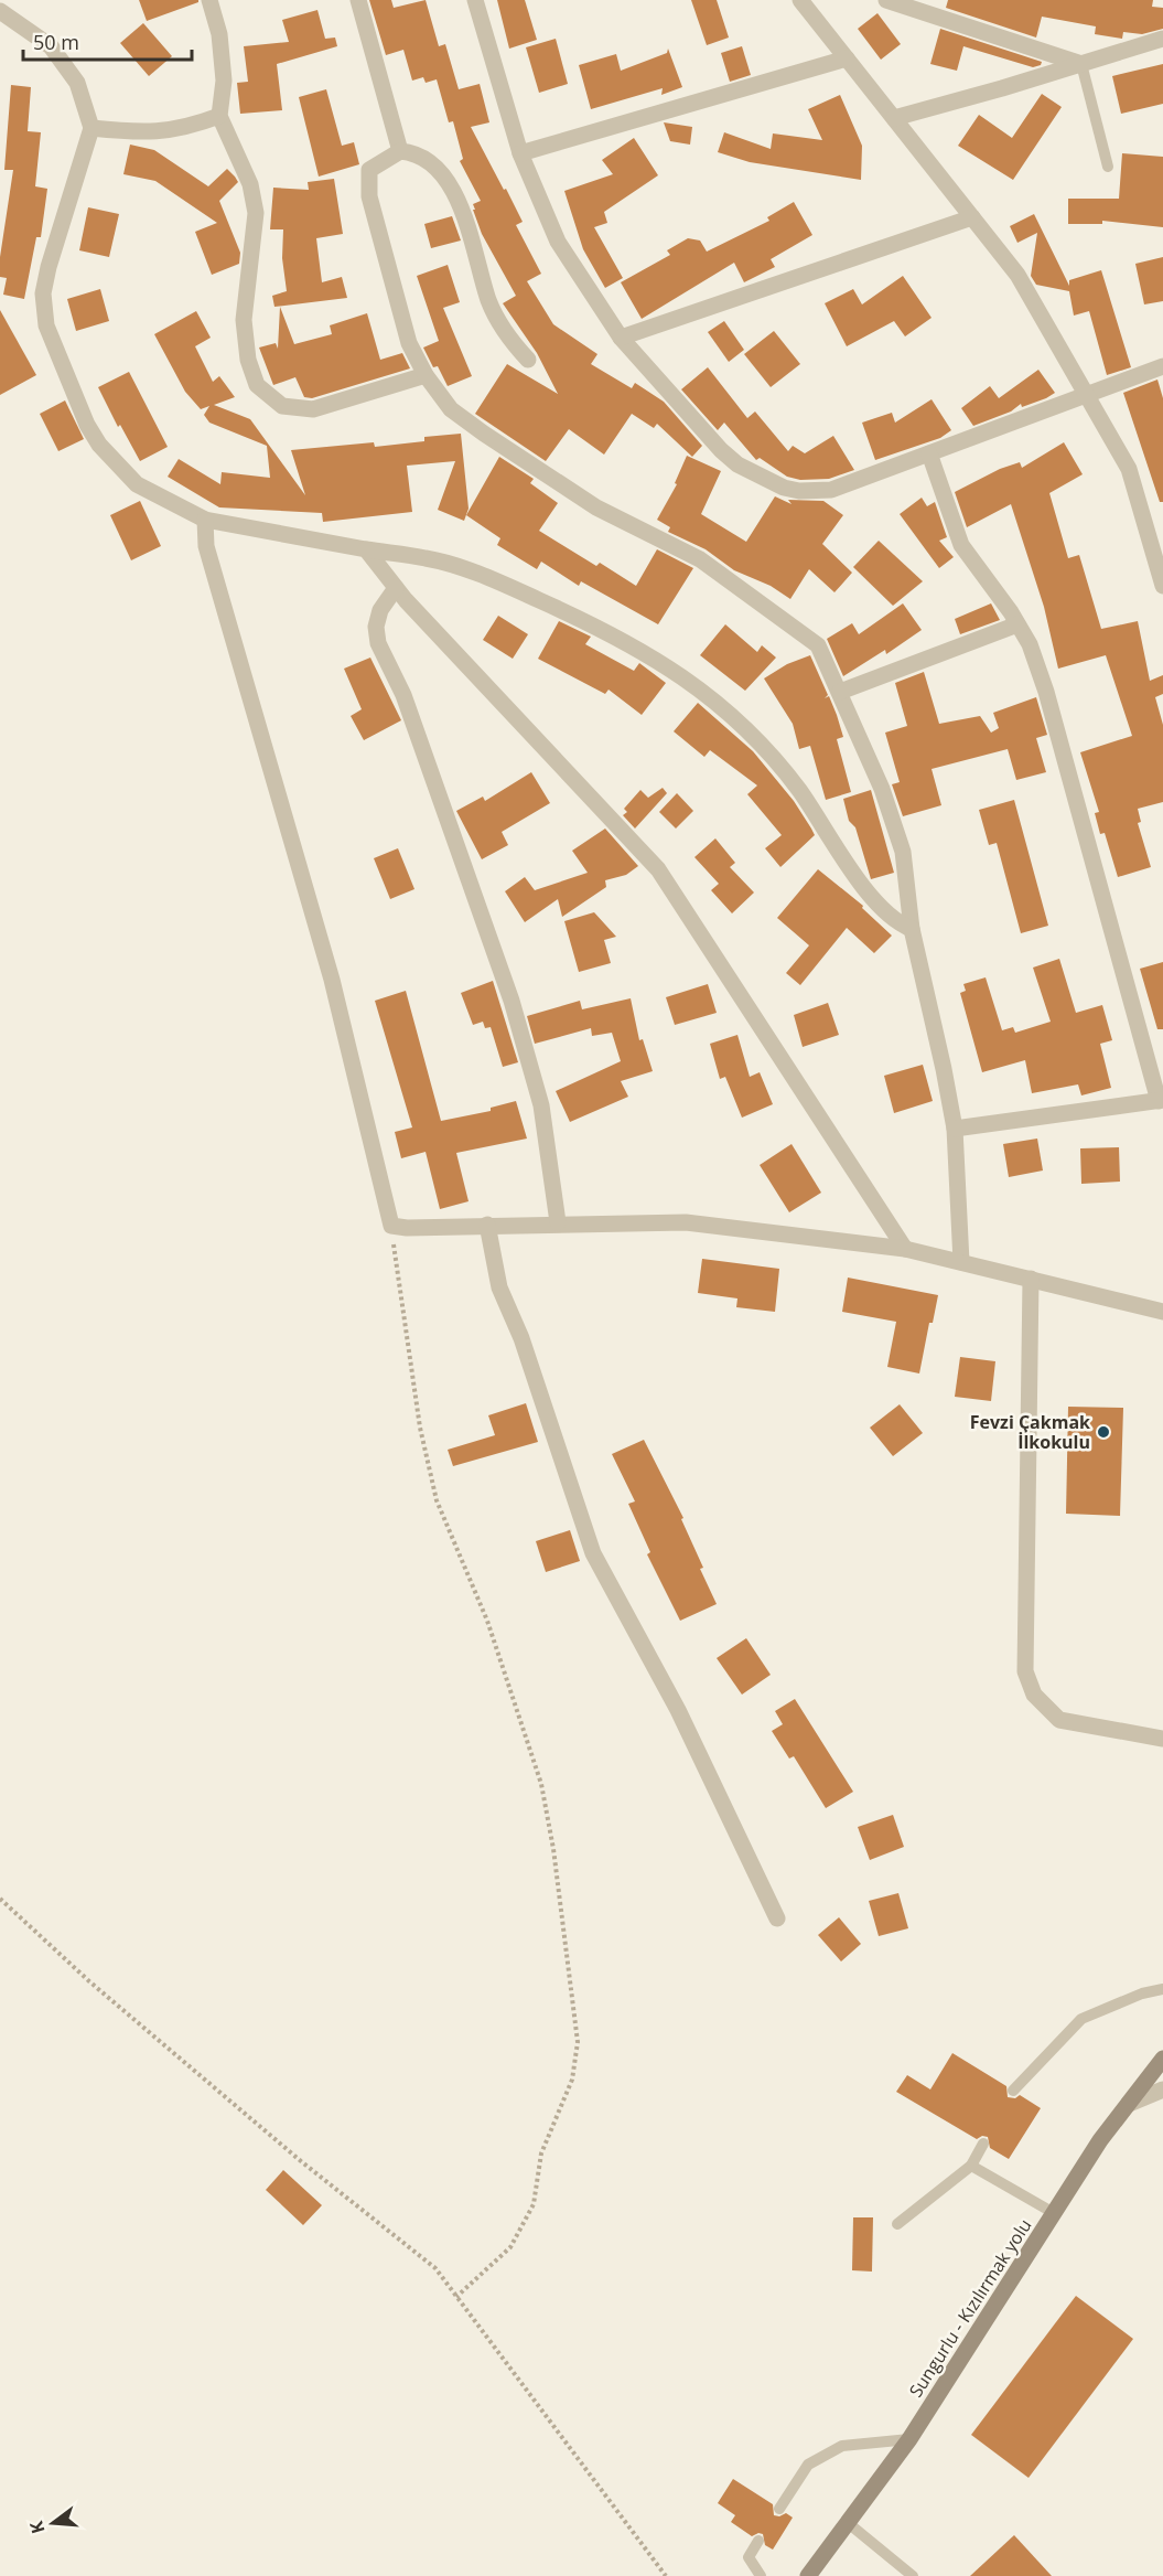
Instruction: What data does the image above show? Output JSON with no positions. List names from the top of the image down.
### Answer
{
  "streets": {
    "main road": ["Sungurlu - Kızılırmak yolu"]
  },
  "places": ["Fevzi Çakmak İlkokulu"],
  "scale_bar": "50 m",
  "north": "left"
}
